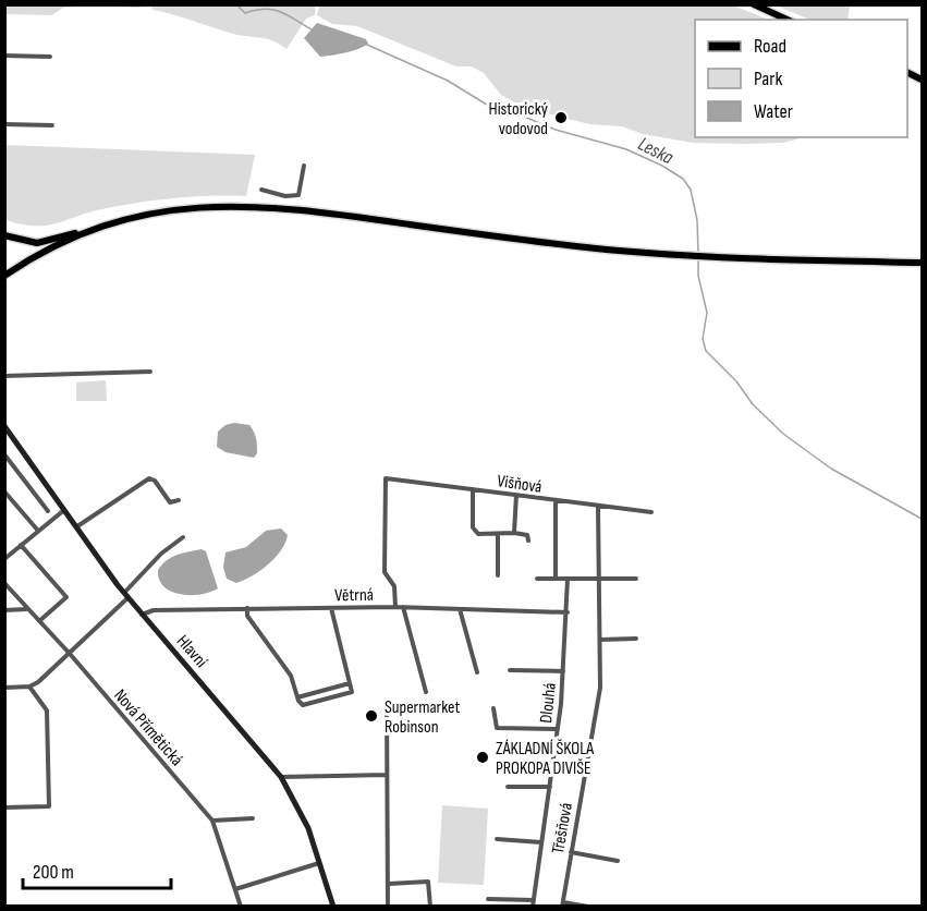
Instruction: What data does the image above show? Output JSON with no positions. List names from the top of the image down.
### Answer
{
  "streets": {
    "main road": ["Hlavní"],
    "street": [
      "Višňová",
      "Větrná",
      "Dlouhá",
      "Nová Přímětická",
      "Třešňová"
    ]
  },
  "crossings": [
    ["Višňová", "Větrná"],
    ["Višňová", "Třešňová"],
    ["Větrná", "Hlavní"],
    ["Větrná", "Dlouhá"]
  ],
  "water": ["Leska"],
  "places": ["Historický vodovod", "Supermarket Robinson", "ZÁKLADNÍ ŠKOLA PROKOPA DIVIŠE"],
  "legend": ["Road", "Park", "Water"],
  "scale_bar": "200 m"
}
